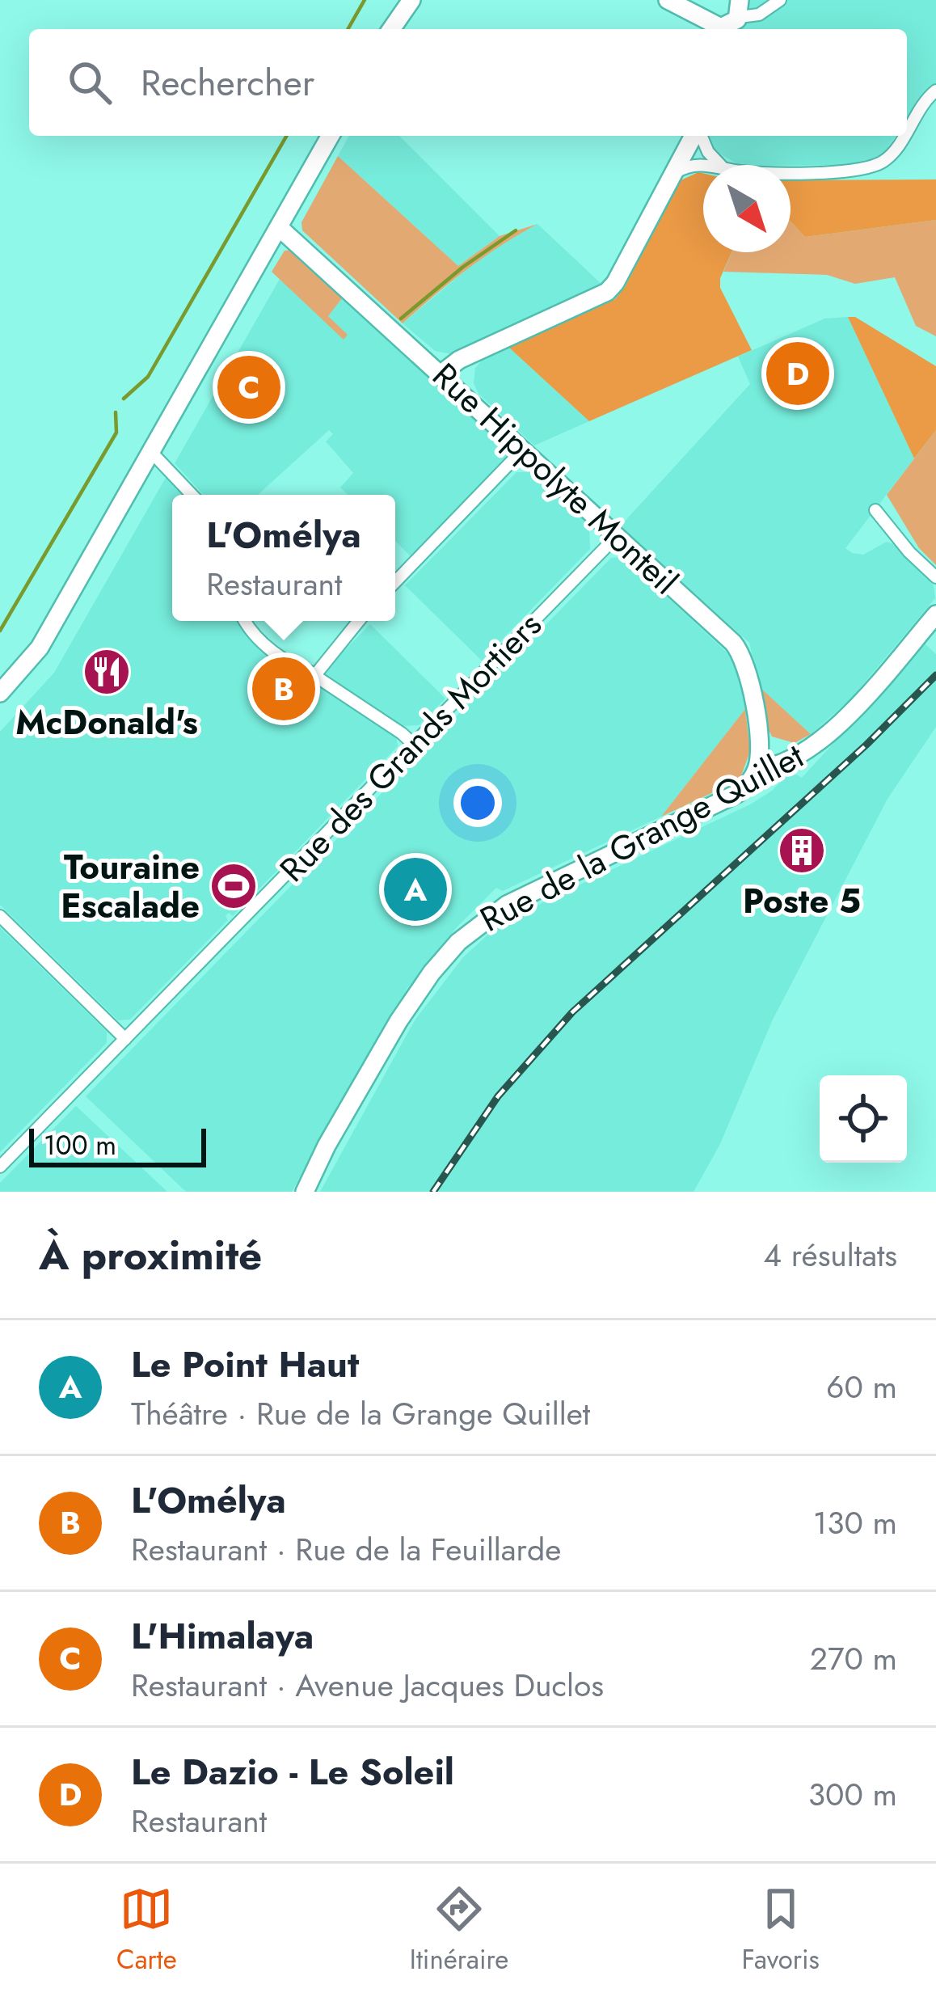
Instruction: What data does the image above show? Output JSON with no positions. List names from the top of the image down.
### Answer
{
  "streets": {
    "street": ["Rue Hippolyte Monteil", "Rue des Grands Mortiers", "Rue de la Grange Quillet"]
  },
  "crossings": [
    ["Rue Hippolyte Monteil", "Rue des Grands Mortiers"],
    ["Rue Hippolyte Monteil", "Rue de la Grange Quillet"]
  ],
  "places": {
    "restaurant": ["McDonald's"],
    "building": ["Poste 5"],
    "sports": ["Touraine Escalade"]
  },
  "scale_bar": "100 m",
  "north": "bottom right",
  "page": {
    "search": "Rechercher",
    "pins": [
      "D",
      "C",
      "B",
      "A"
    ],
    "popup": ["L'Omélya", "Restaurant"],
    "scale": "100 m",
    "heading": ["À proximité", "4 résultats"],
    "list": [
      {
        "mark": "A",
        "name": "Le Point Haut",
        "note": "Théâtre · Rue de la Grange Quillet",
        "value": "60 m"
      },
      {
        "mark": "B",
        "name": "L'Omélya",
        "note": "Restaurant · Rue de la Feuillarde",
        "value": "130 m"
      },
      {
        "mark": "C",
        "name": "L'Himalaya",
        "note": "Restaurant · Avenue Jacques Duclos",
        "value": "270 m"
      },
      {
        "mark": "D",
        "name": "Le Dazio - Le Soleil",
        "note": "Restaurant",
        "value": "300 m"
      }
    ],
    "nav": ["Carte", "Itinéraire", "Favoris"]
  }
}
